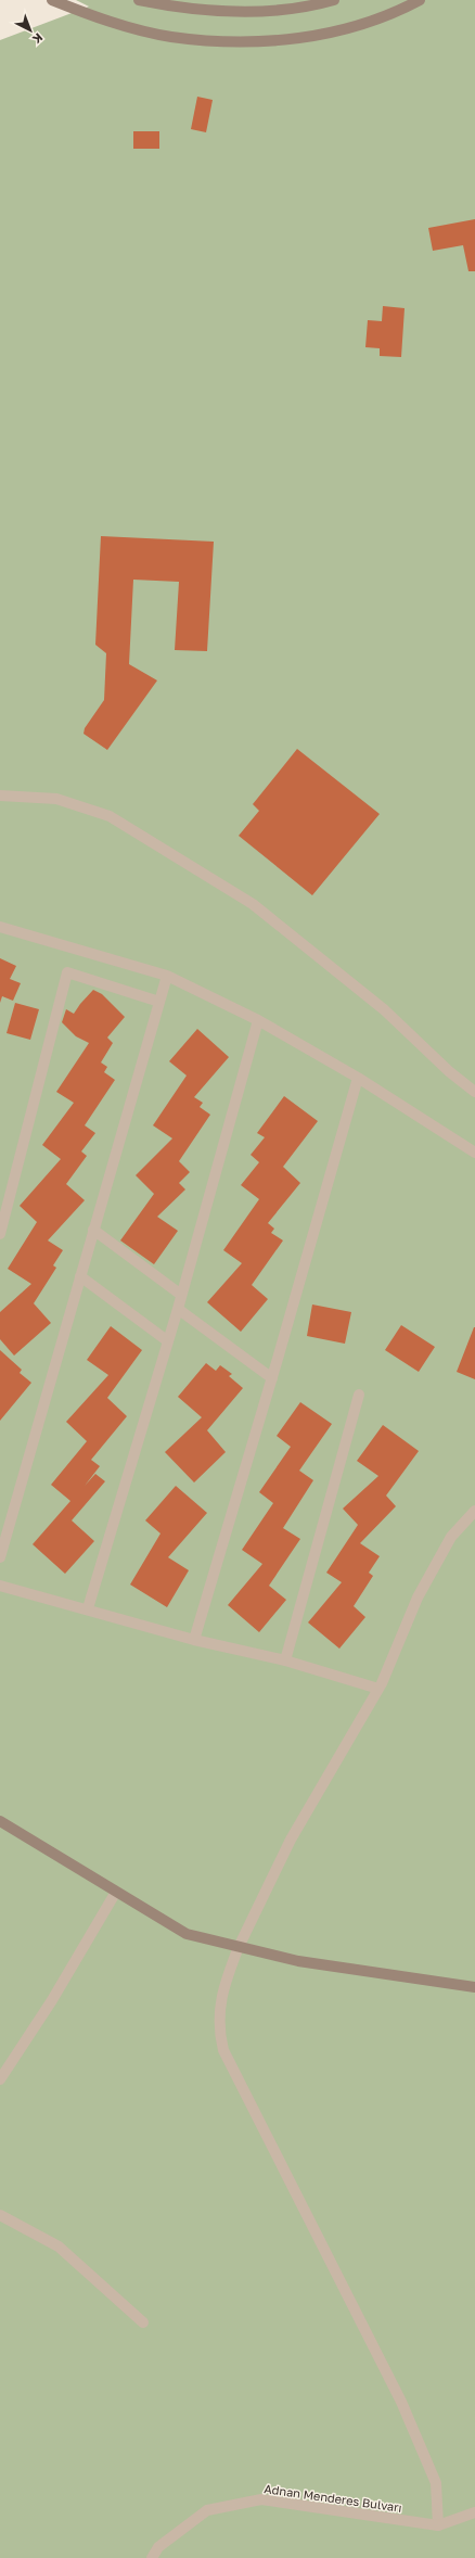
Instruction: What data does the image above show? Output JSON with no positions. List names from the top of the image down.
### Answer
{
  "streets": {
    "street": ["Adnan Menderes Bulvarı"]
  },
  "north": "bottom right"
}
